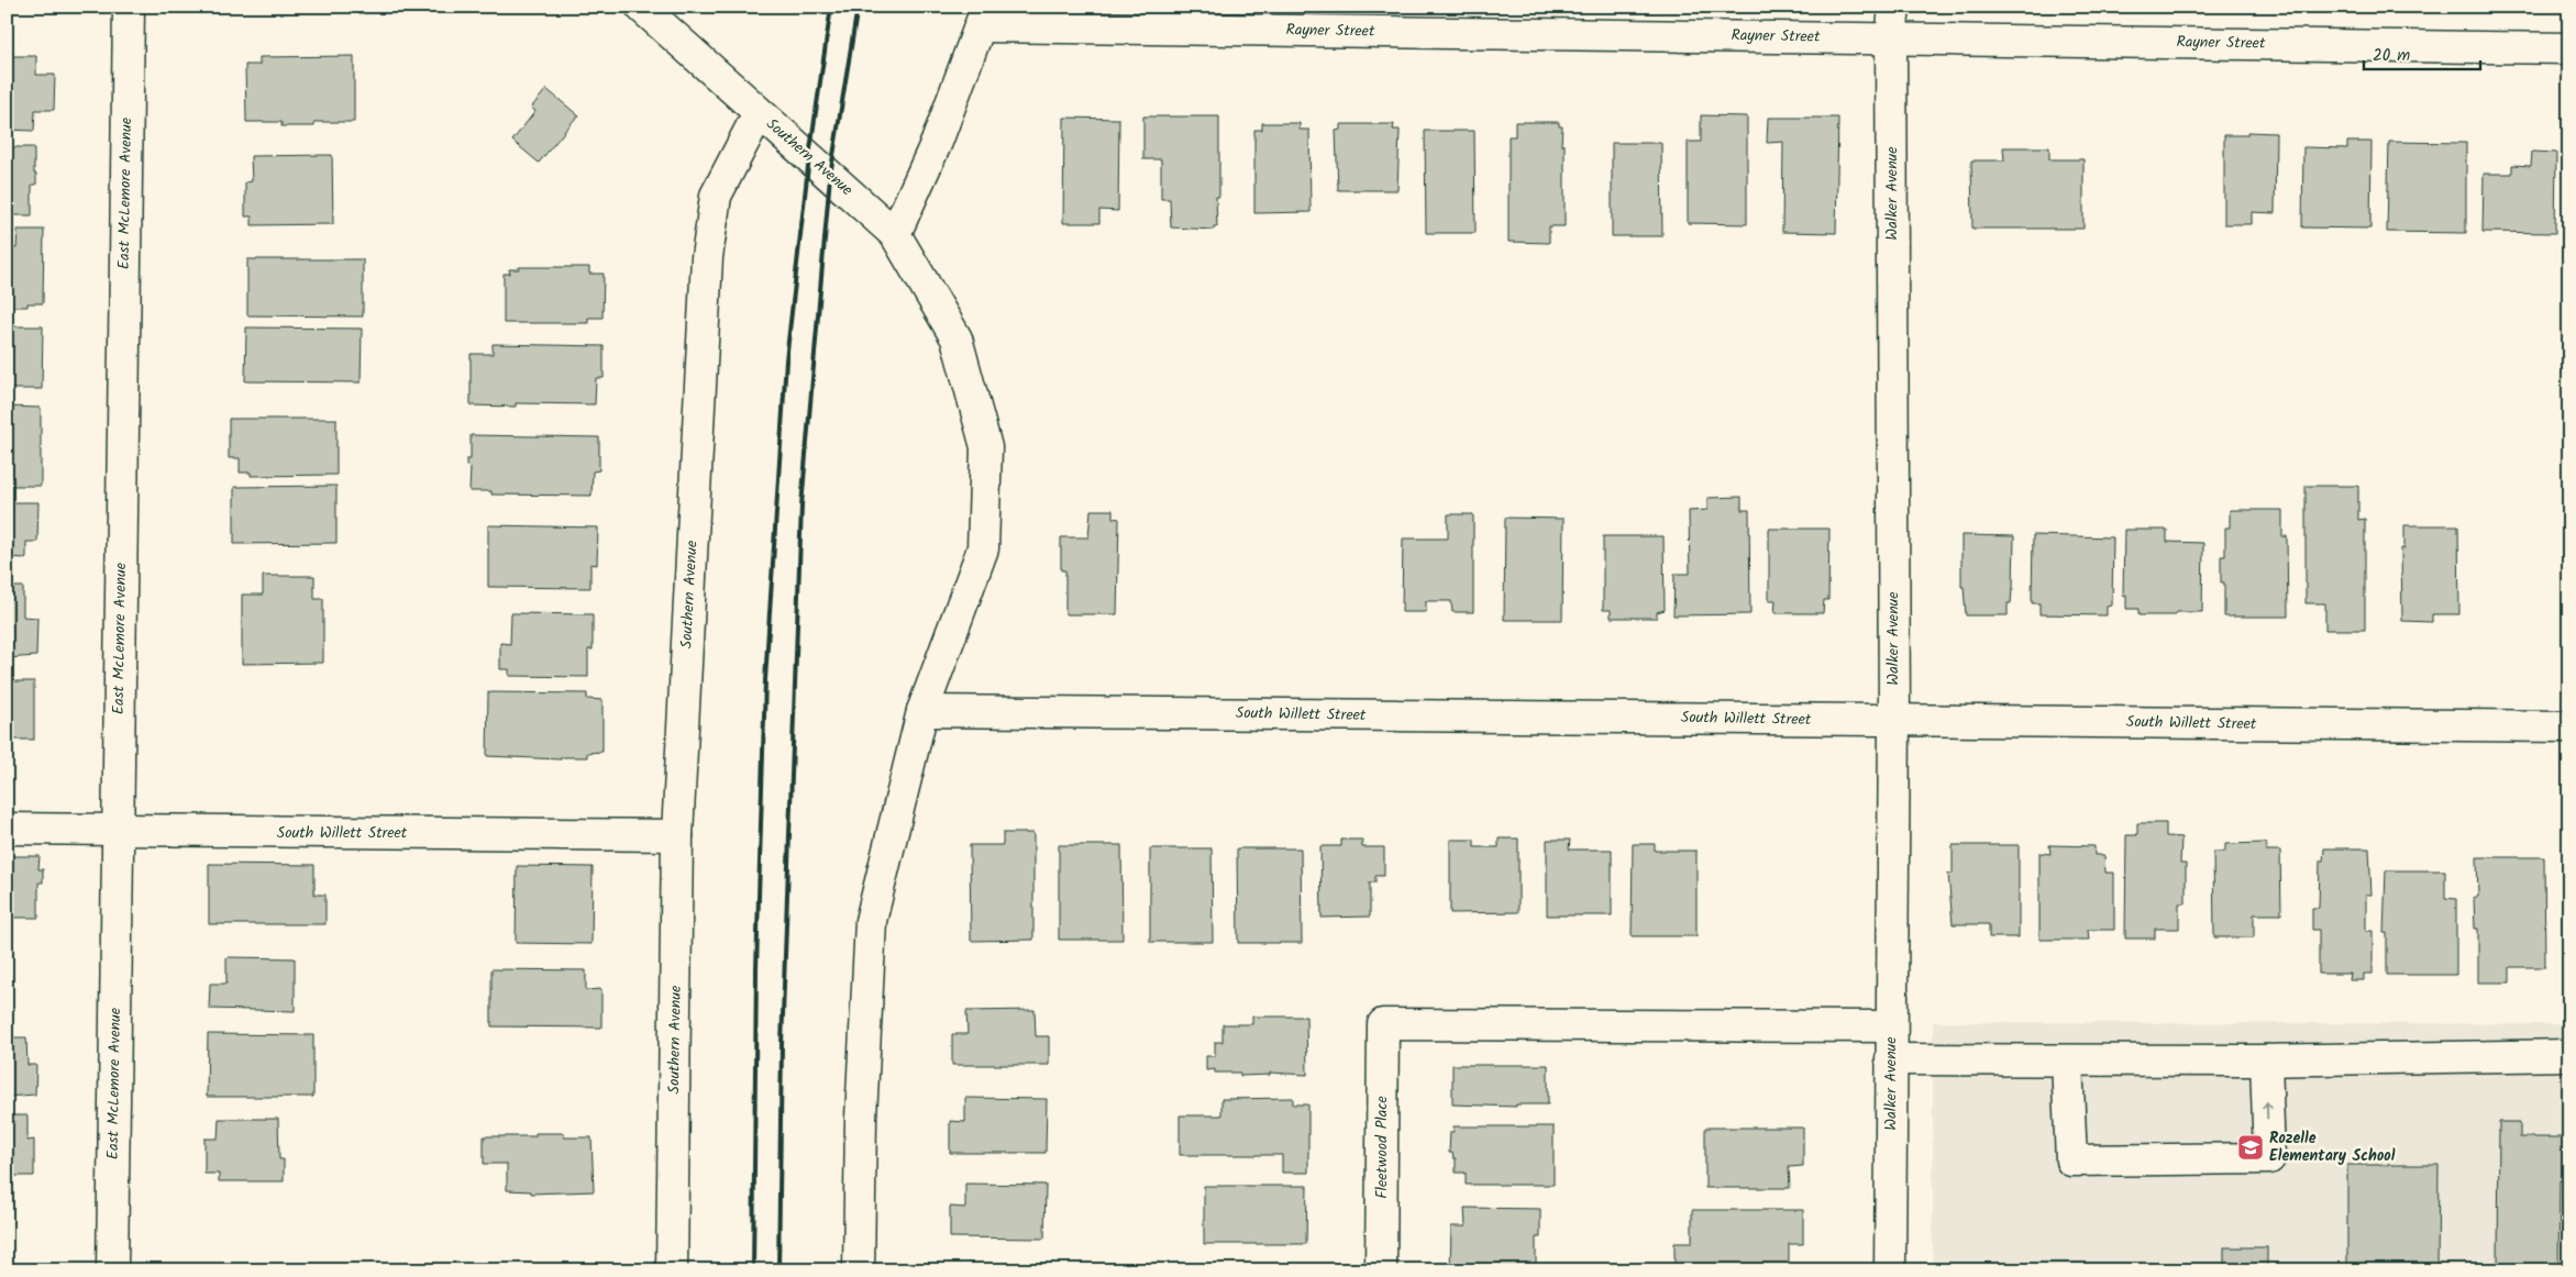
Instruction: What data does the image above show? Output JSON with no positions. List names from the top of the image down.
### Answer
{
  "streets": {
    "street": [
      "Rayner Street",
      "Southern Avenue",
      "East McLemore Avenue",
      "Walker Avenue",
      "South Willett Street",
      "Fleetwood Place"
    ]
  },
  "crossings": [
    ["Rayner Street", "Walker Avenue"],
    ["Southern Avenue", "South Willett Street"],
    ["East McLemore Avenue", "South Willett Street"],
    ["Walker Avenue", "South Willett Street"],
    ["Walker Avenue", "Fleetwood Place"]
  ],
  "places": {
    "school or university": ["Rozelle Elementary School"]
  },
  "scale_bar": "20 m"
}
